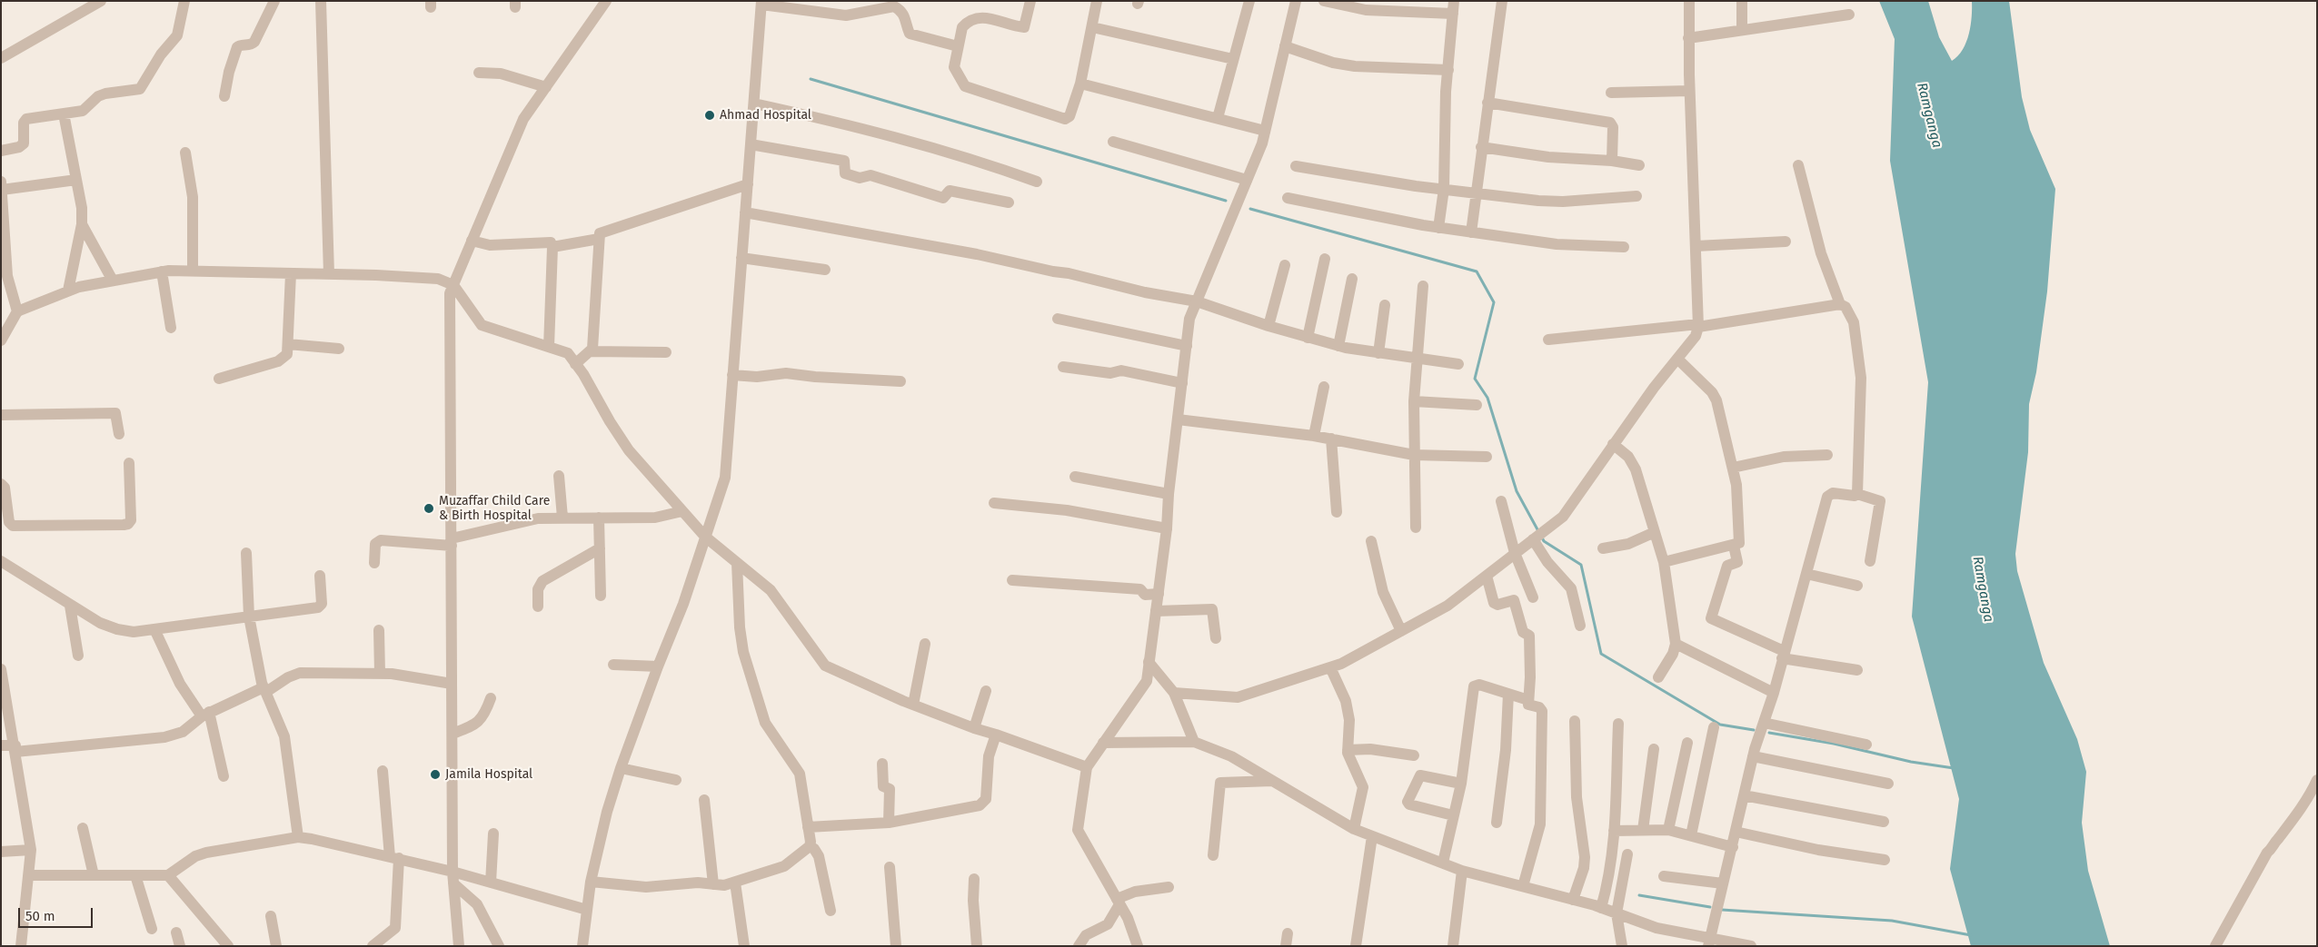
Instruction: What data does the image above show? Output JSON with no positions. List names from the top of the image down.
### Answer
{
  "water": ["Ramganga"],
  "places": ["Ahmad Hospital", "Muzaffar Child Care & Birth Hospital", "Jamila Hospital"],
  "scale_bar": "50 m"
}
